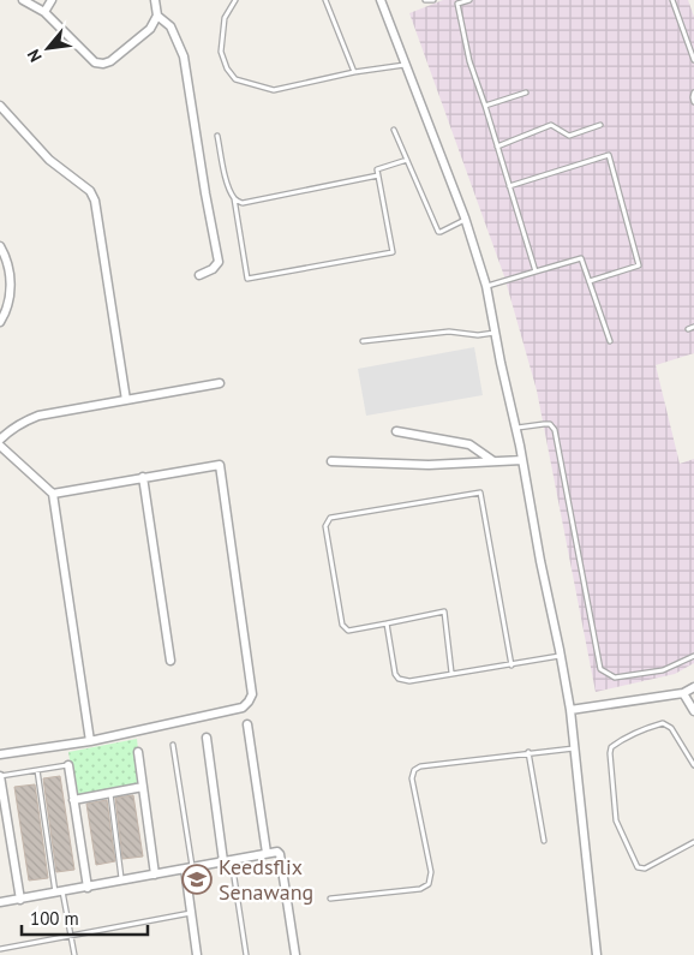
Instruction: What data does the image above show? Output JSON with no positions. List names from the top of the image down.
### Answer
{
  "places": {
    "school or university": ["Keedsflix Senawang"]
  },
  "scale_bar": "100 m",
  "north": "bottom left"
}
